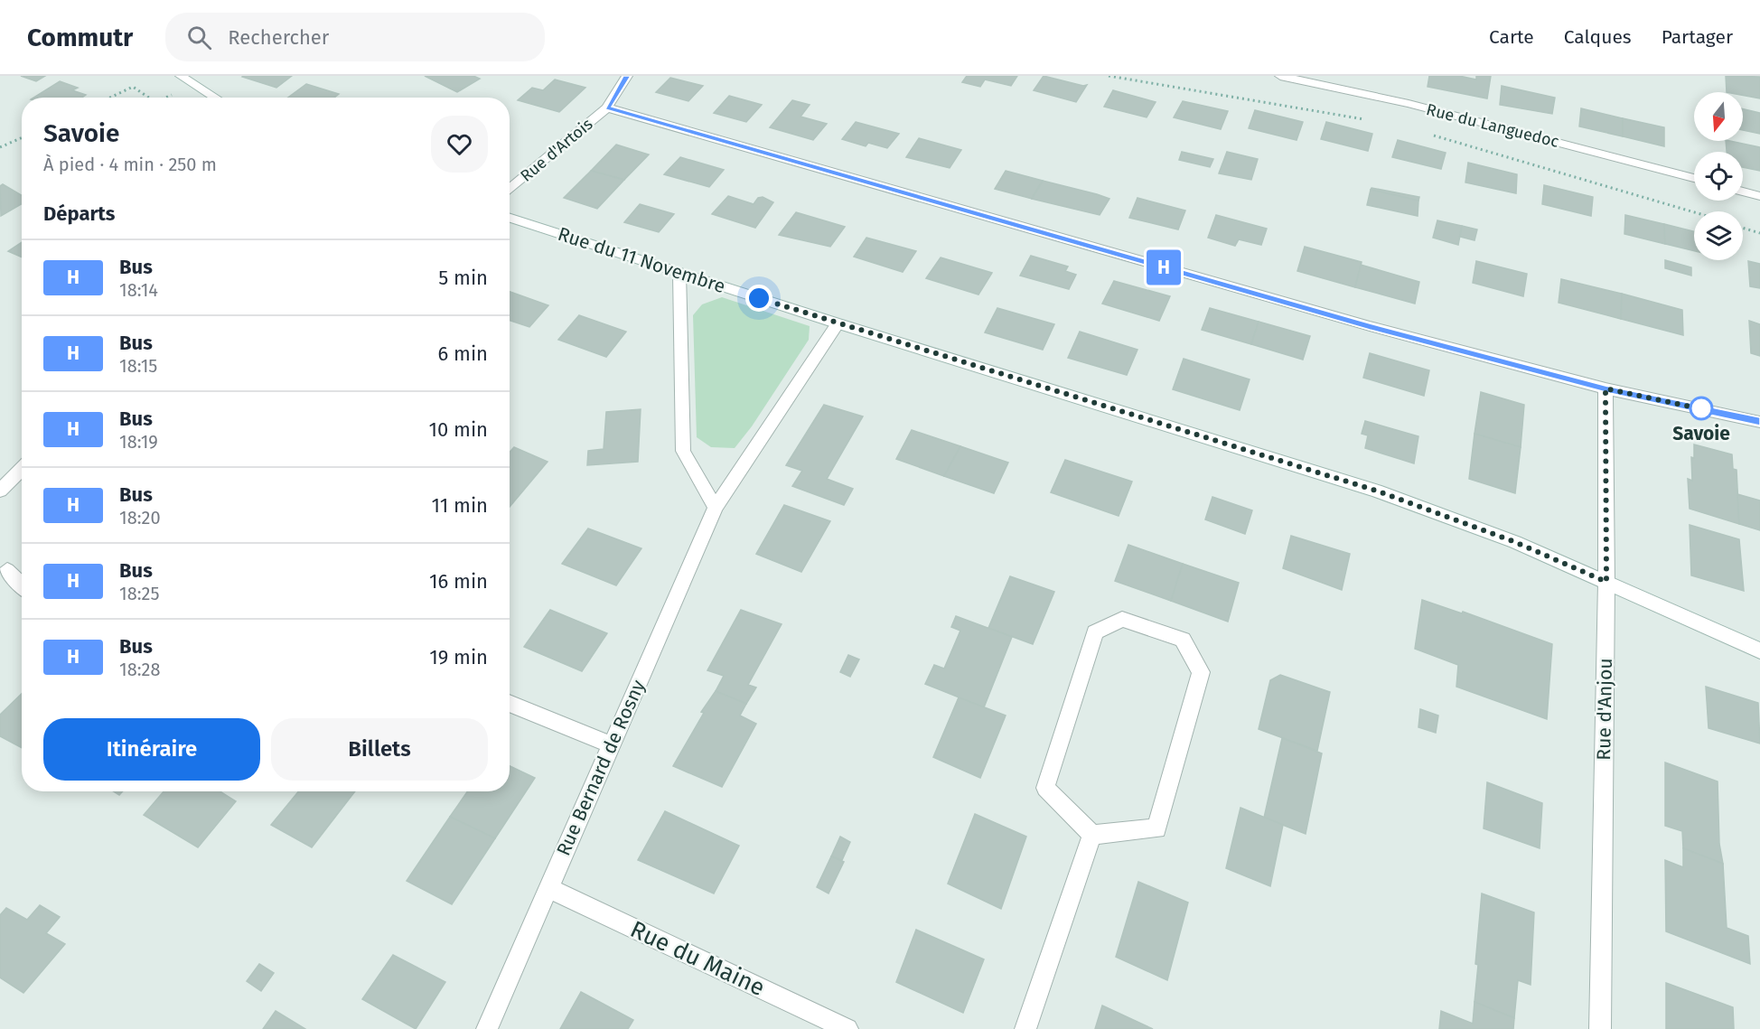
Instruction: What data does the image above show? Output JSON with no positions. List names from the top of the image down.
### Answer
{
  "streets": {
    "street": [
      "Rue du Languedoc",
      "Rue d'Artois",
      "Rue du 11 Novembre",
      "Rue d'Anjou",
      "Rue Bernard de Rosny",
      "Rue du Maine"
    ]
  },
  "crossings": [
    ["Rue du 11 Novembre", "Rue d'Anjou"],
    ["Rue du 11 Novembre", "Rue Bernard de Rosny"],
    ["Rue Bernard de Rosny", "Rue du Maine"]
  ],
  "places": ["Savoie"],
  "lines": ["bus line H"],
  "north": "bottom",
  "page": {
    "header": "Commutr",
    "search": "Rechercher",
    "nav": ["Carte", "Calques", "Partager"],
    "on_map": "H",
    "heading": [
      ["Savoie", "À pied · 4 min · 250 m"],
      "Départs"
    ],
    "list": [
      {
        "mark": "H",
        "name": "Bus",
        "note": "18:14",
        "value": "5 min"
      },
      {
        "mark": "H",
        "name": "Bus",
        "note": "18:15",
        "value": "6 min"
      },
      {
        "mark": "H",
        "name": "Bus",
        "note": "18:19",
        "value": "10 min"
      },
      {
        "mark": "H",
        "name": "Bus",
        "note": "18:20",
        "value": "11 min"
      },
      {
        "mark": "H",
        "name": "Bus",
        "note": "18:25",
        "value": "16 min"
      },
      {
        "mark": "H",
        "name": "Bus",
        "note": "18:28",
        "value": "19 min"
      }
    ],
    "buttons": ["Itinéraire", "Billets"]
  }
}
